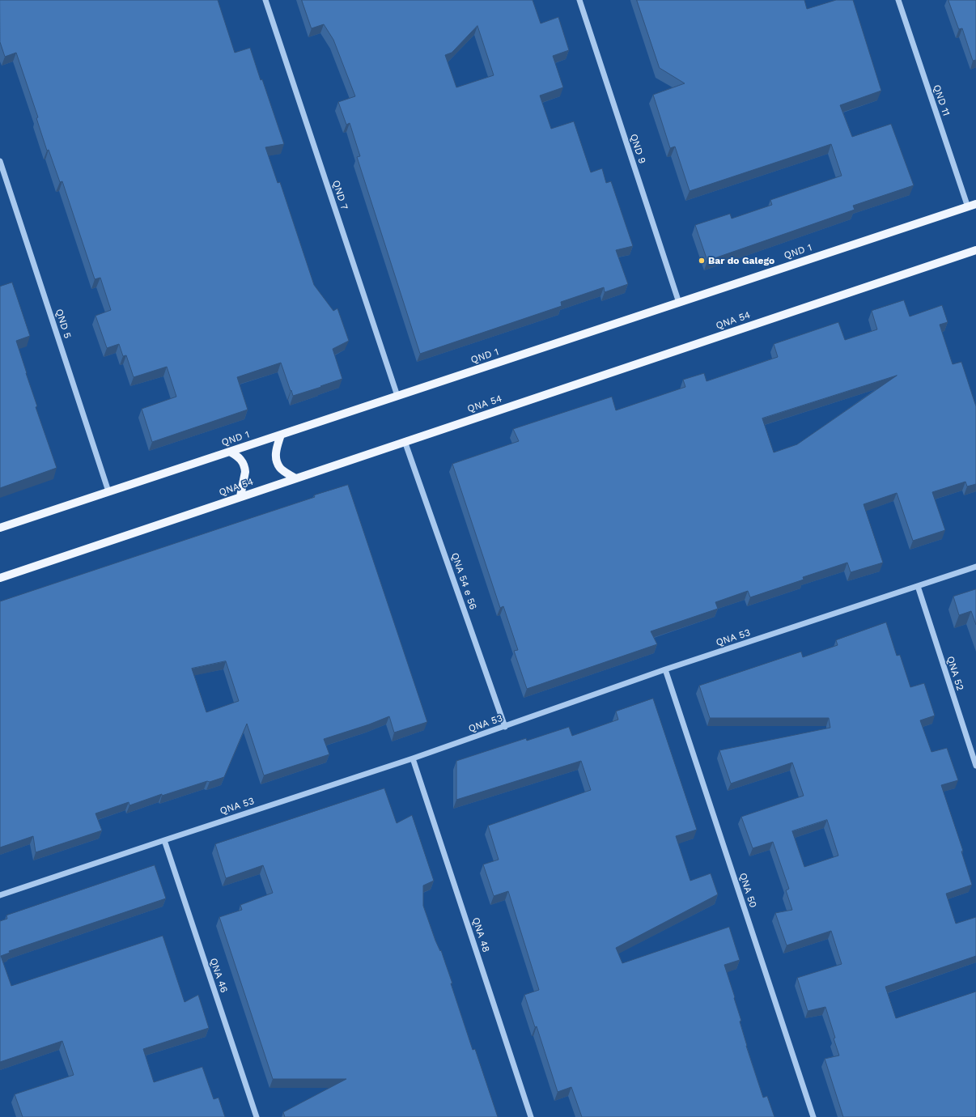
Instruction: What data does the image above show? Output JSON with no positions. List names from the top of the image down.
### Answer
{
  "streets": {
    "main road": ["QND 1", "QNA 54"],
    "street": [
      "QND 11",
      "QND 9",
      "QND 7",
      "QND 5",
      "QNA 54 e 56",
      "QNA 53",
      "QNA 52",
      "QNA 50",
      "QNA 48",
      "QNA 46"
    ]
  },
  "crossings": [
    ["QND 11", "QND 1"],
    ["QND 9", "QND 1"],
    ["QND 7", "QND 1"],
    ["QND 1", "QND 5"],
    ["QNA 54", "QNA 54 e 56"],
    ["QNA 54 e 56", "QNA 53"],
    ["QNA 53", "QNA 52"],
    ["QNA 53", "QNA 50"],
    ["QNA 53", "QNA 48"],
    ["QNA 53", "QNA 46"]
  ],
  "places": ["Bar do Galego"]
}
